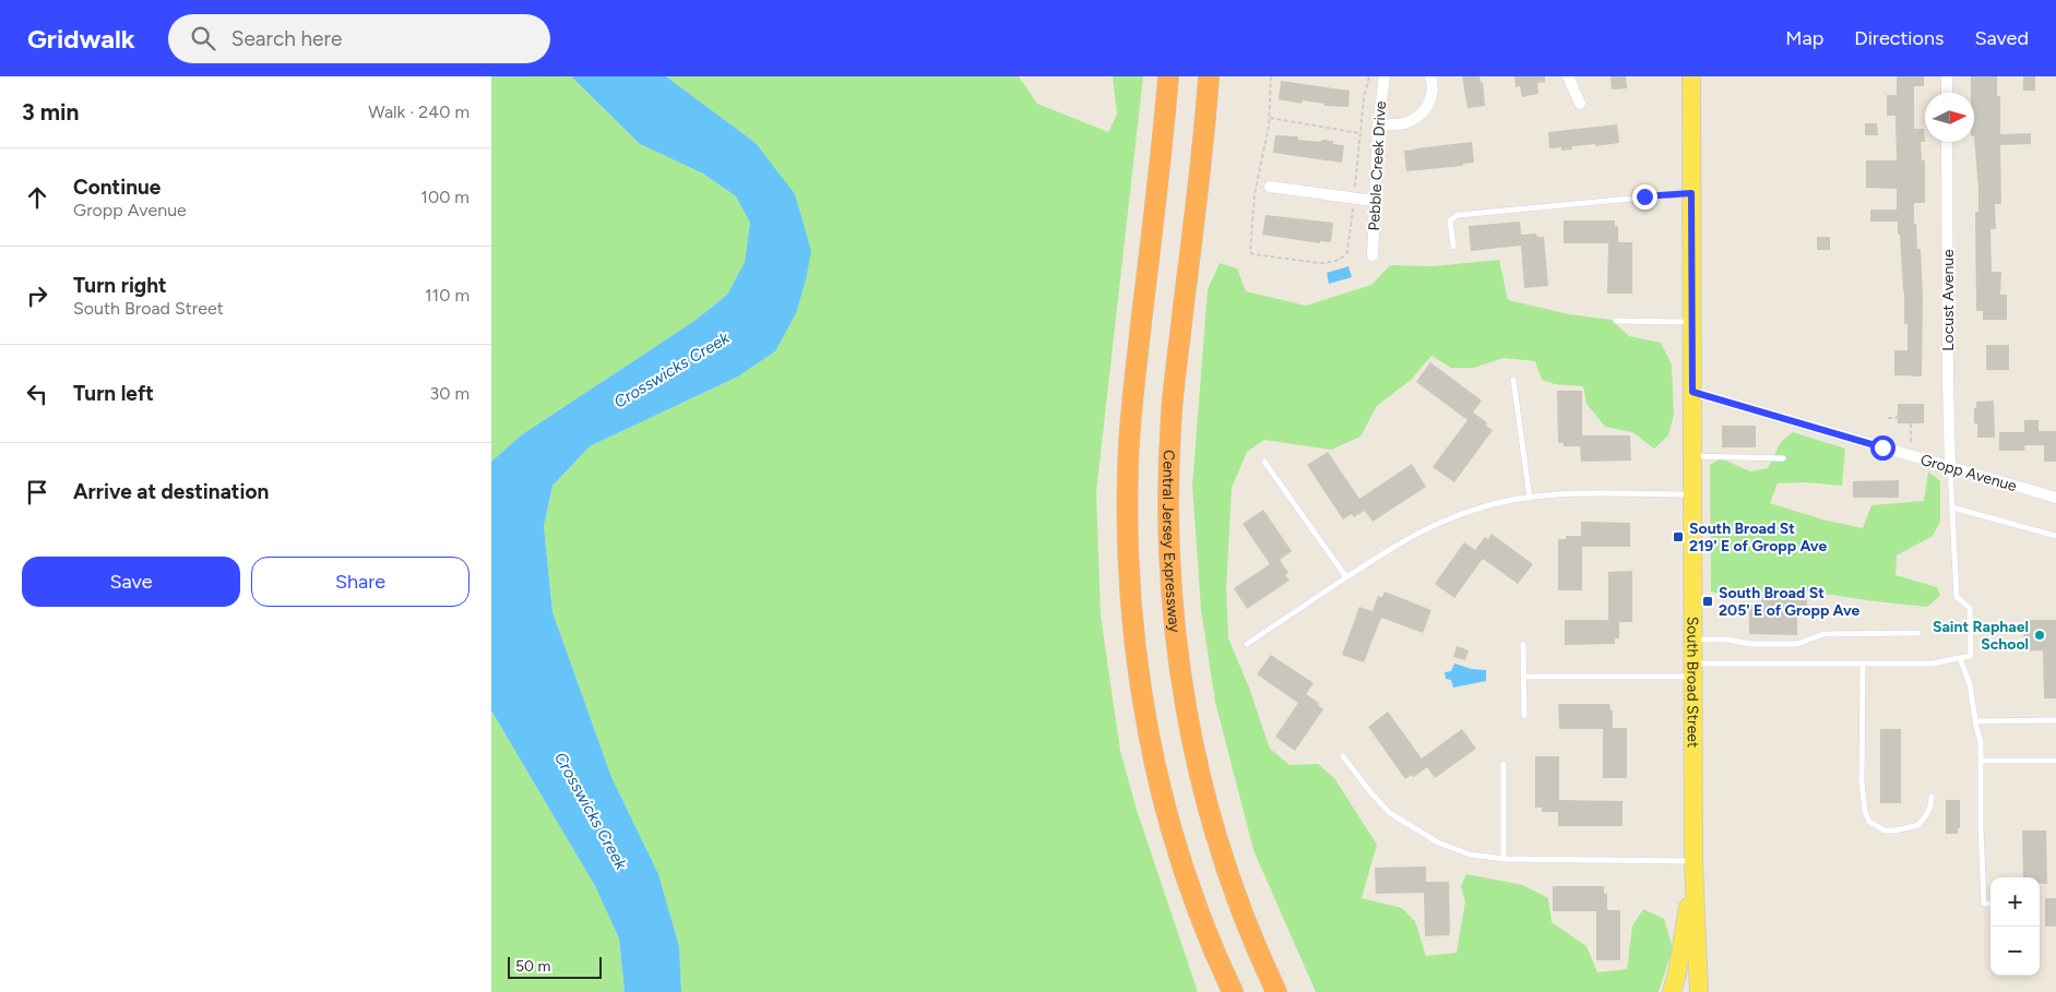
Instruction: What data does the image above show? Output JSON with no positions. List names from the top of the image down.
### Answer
{
  "streets": {
    "highway": ["Central Jersey Expressway"],
    "main road": ["South Broad Street"],
    "street": ["Pebble Creek Drive", "Locust Avenue", "Gropp Avenue"]
  },
  "crossings": [
    ["Locust Avenue", "Gropp Avenue"],
    ["Gropp Avenue", "South Broad Street"]
  ],
  "water": ["Crosswicks Creek"],
  "places": {
    "transit": ["South Broad St 219' E of Gropp Ave", "South Broad St 205' E of Gropp Ave"],
    "other": ["Saint Raphael School"]
  },
  "scale_bar": "50 m",
  "north": "right",
  "page": {
    "header": "Gridwalk",
    "search": "Search here",
    "nav": ["Map", "Directions", "Saved"],
    "heading": ["3 min", "Walk · 240 m"],
    "list": [
      ["Continue", "Gropp Avenue", "100 m"],
      ["Turn right", "South Broad Street", "110 m"],
      ["Turn left", "30 m"],
      "Arrive at destination"
    ],
    "buttons": ["Save", "Share"],
    "map_buttons": ["+", "−"],
    "scale": "50 m"
  }
}
